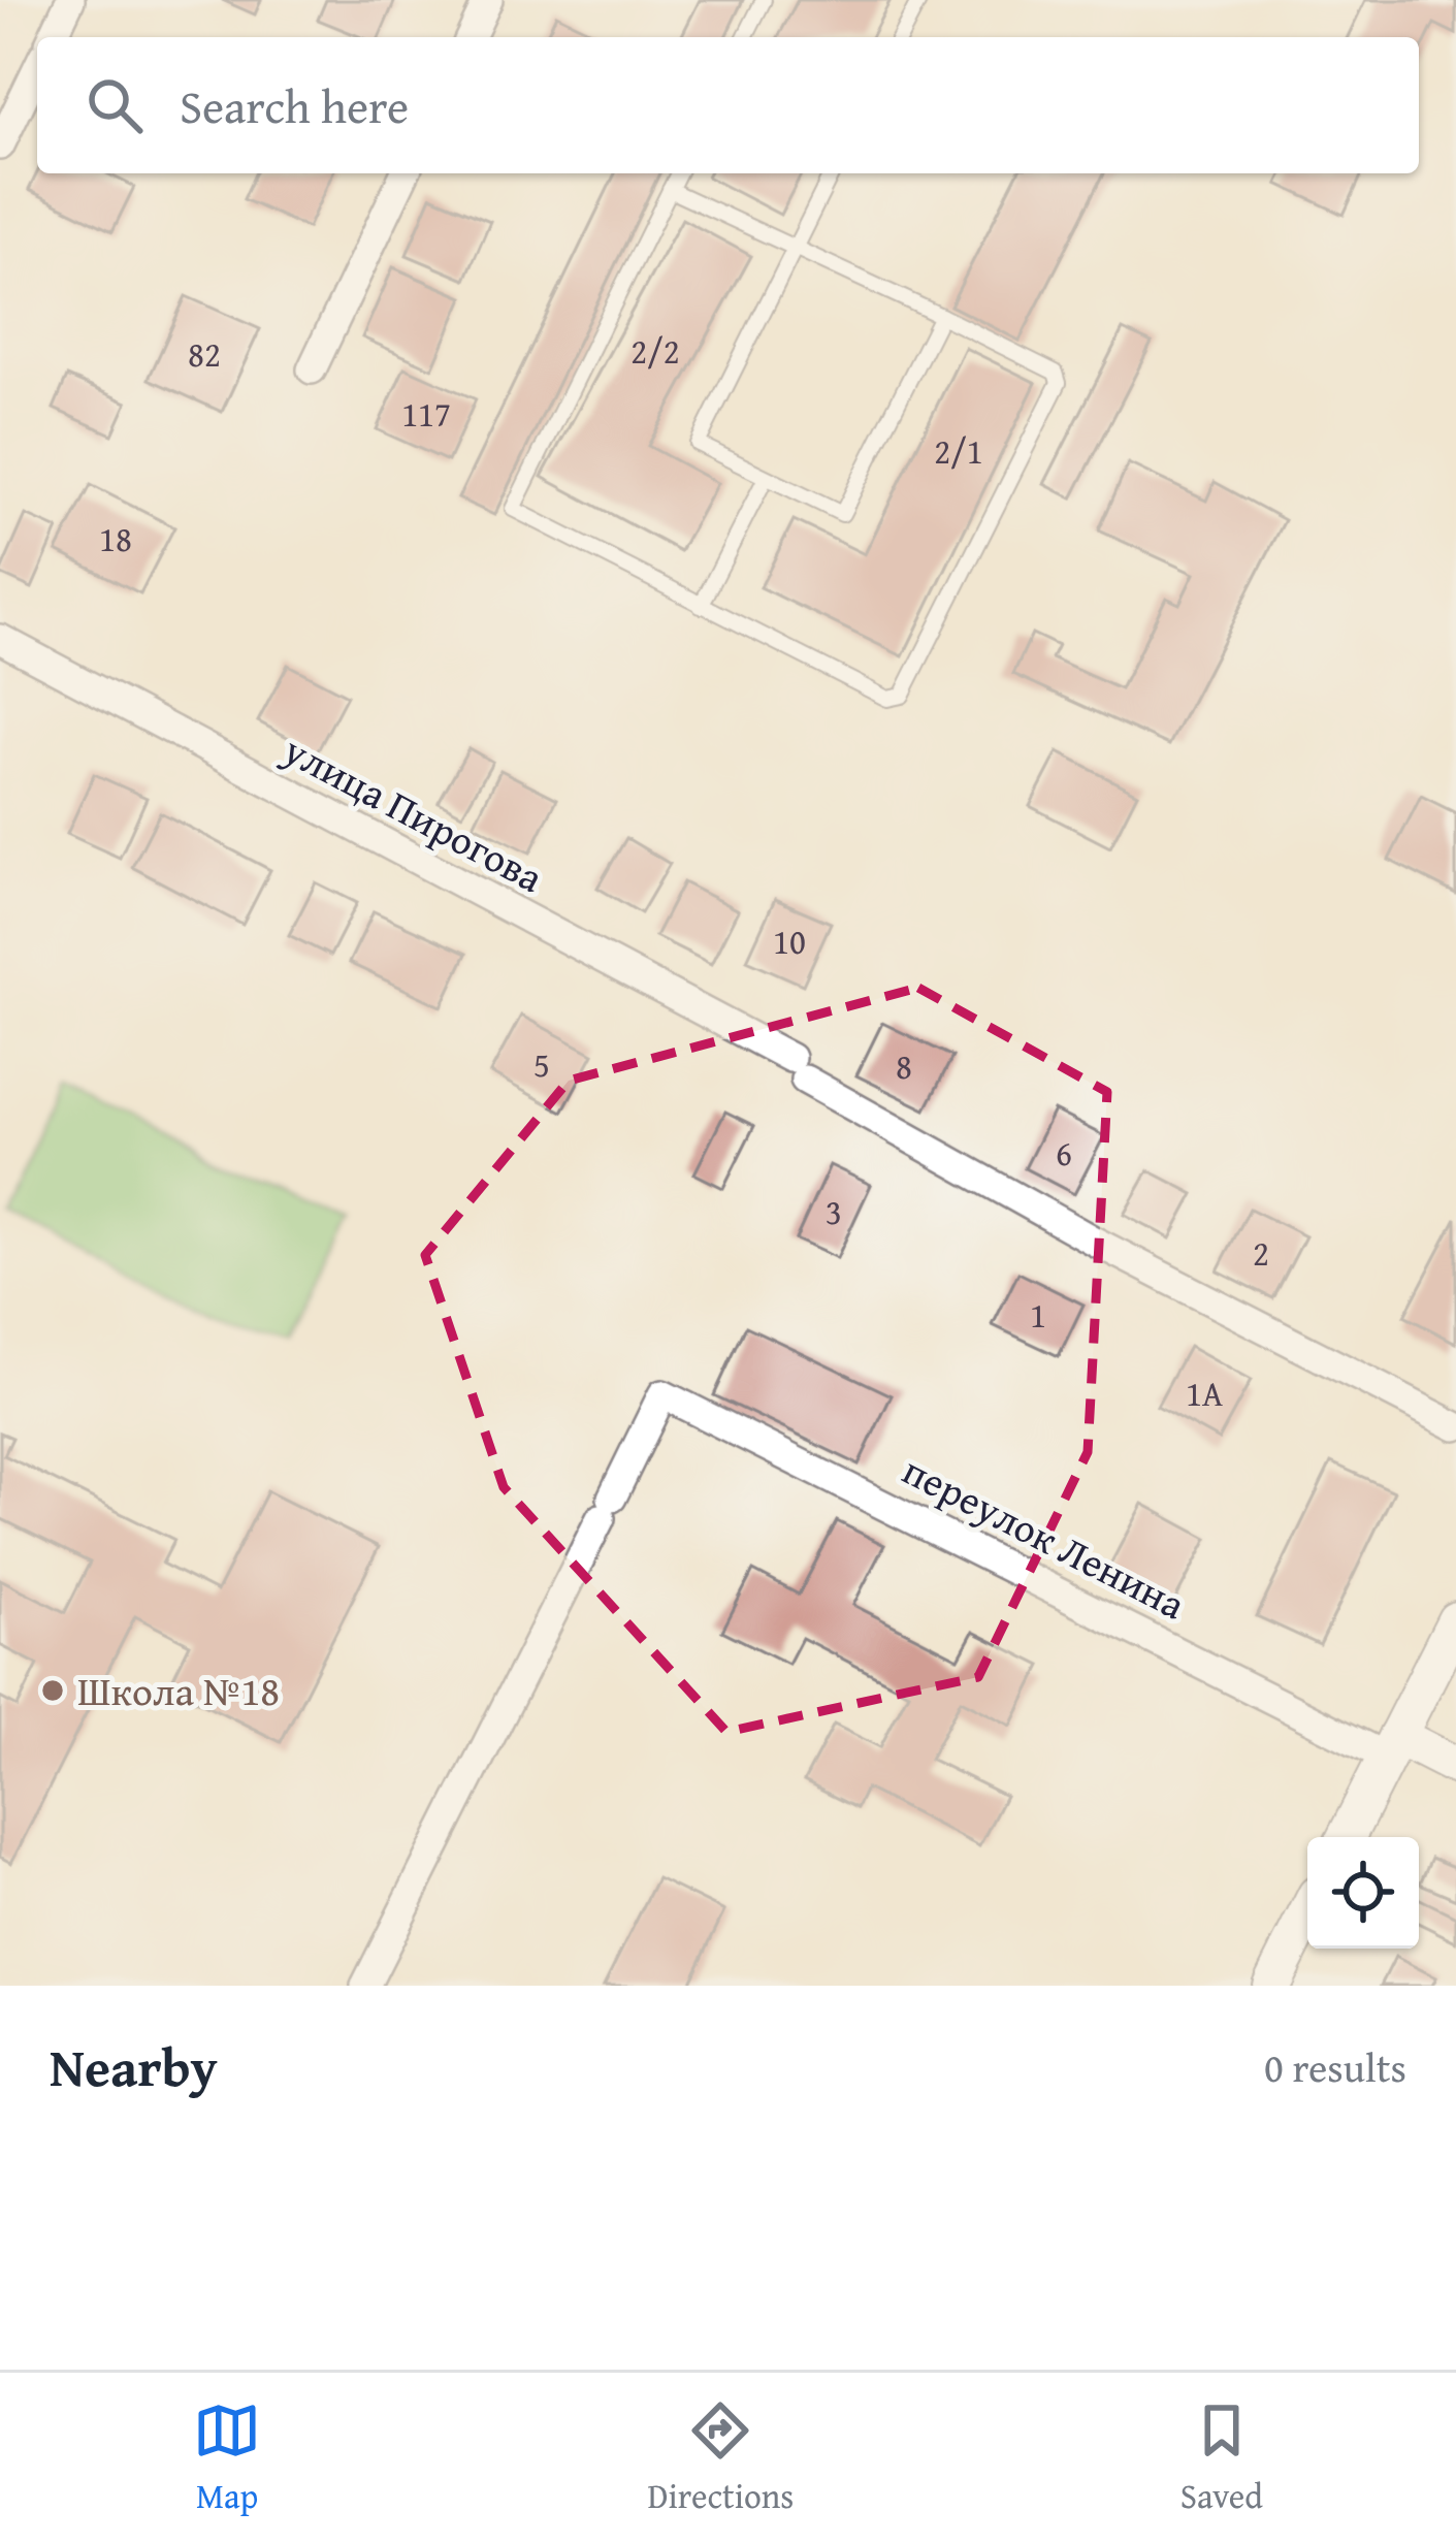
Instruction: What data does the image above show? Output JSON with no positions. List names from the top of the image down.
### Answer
{
  "streets": {
    "street": ["улица Пирогова", "переулок Ленина"]
  },
  "places": ["Школа №18"],
  "house_numbers": [
    "2/2",
    "82",
    "117",
    "2/1",
    "18",
    "10",
    "5",
    "8",
    "6",
    "3",
    "2",
    "1",
    "1А"
  ],
  "page": {
    "search": "Search here",
    "heading": ["Nearby", "0 results"],
    "nav": ["Map", "Directions", "Saved"]
  }
}
